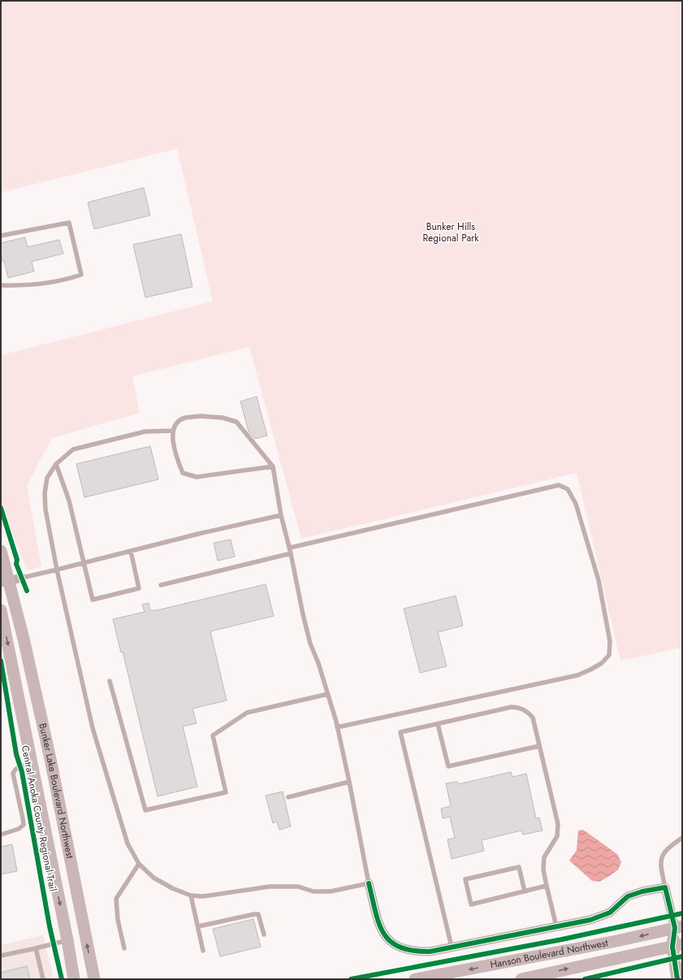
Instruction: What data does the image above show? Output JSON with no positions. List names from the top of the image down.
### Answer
{
  "streets": {
    "main road": ["Bunker Lake Boulevard Northwest", "Hanson Boulevard Northwest"],
    "cycle path": ["Central Anoka County Regional Trail"]
  },
  "parks": ["Bunker Hills Regional Park"]
}
